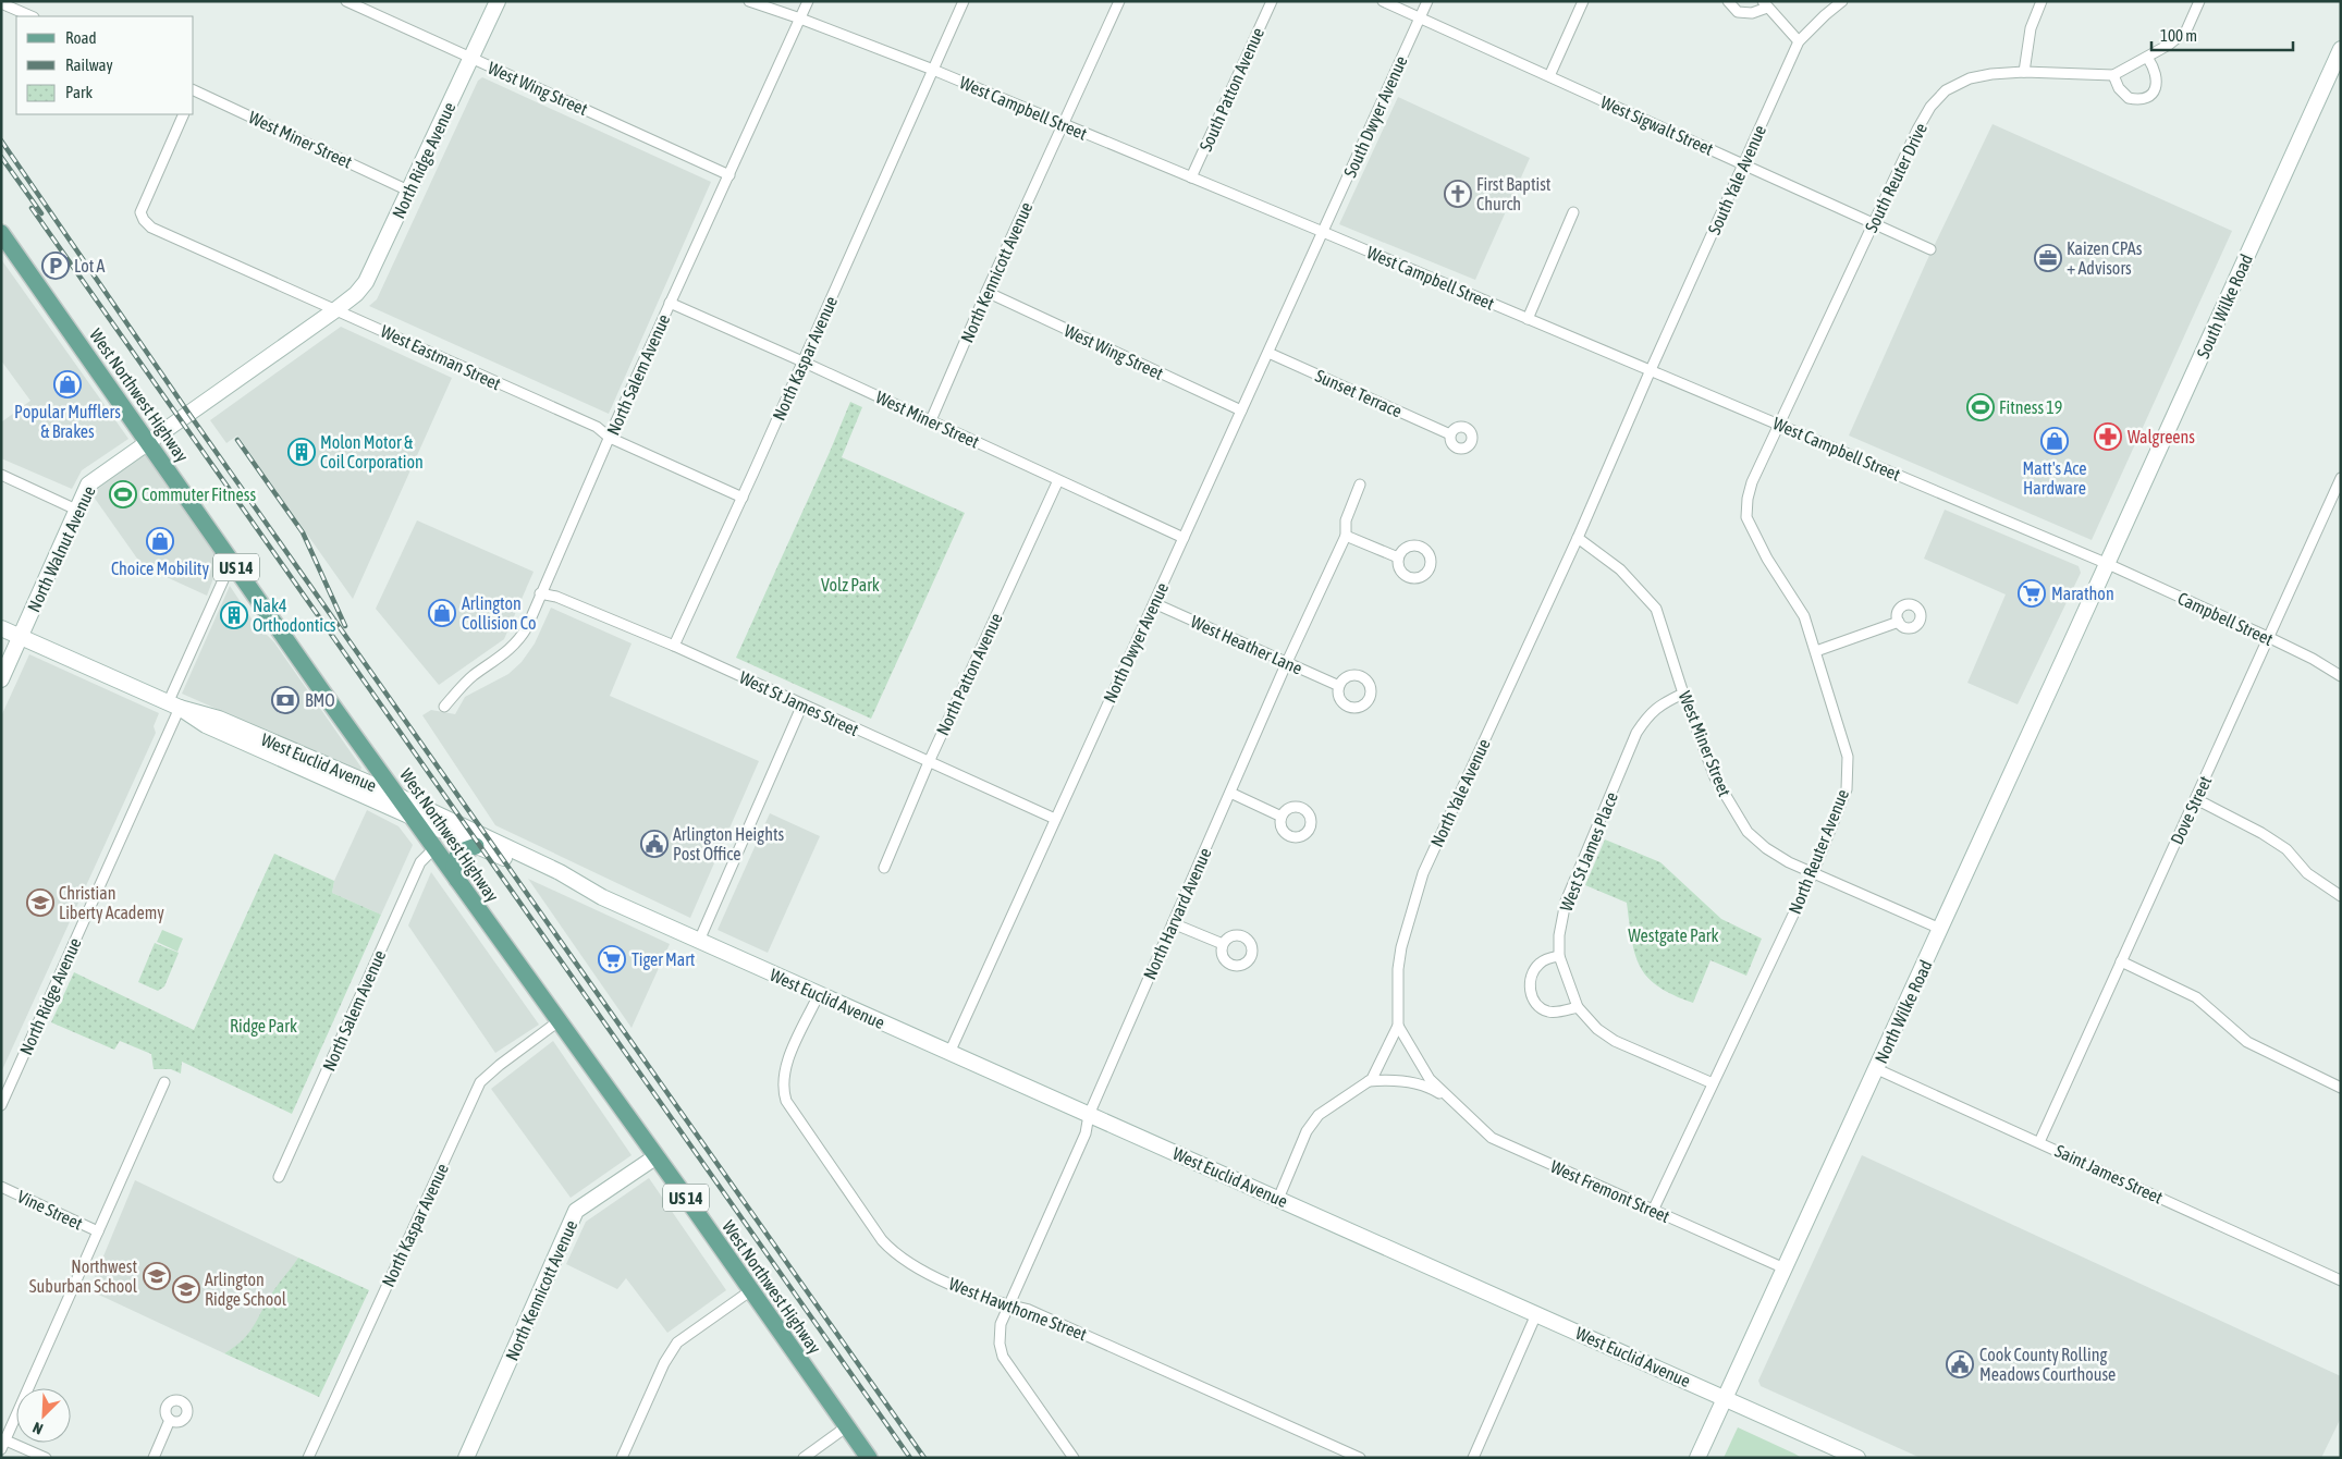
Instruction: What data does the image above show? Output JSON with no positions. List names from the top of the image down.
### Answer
{
  "streets": {
    "main road": [
      "North Ridge Avenue",
      "North Kennicott Avenue",
      "South Wilke Road",
      "West Northwest Highway",
      "North Walnut Avenue",
      "US 14",
      "West Euclid Avenue",
      "North Wilke Road"
    ],
    "street": [
      "West Wing Street",
      "South Patton Avenue",
      "West Campbell Street",
      "South Dwyer Avenue",
      "West Sigwalt Street",
      "West Miner Street",
      "South Reuter Drive",
      "South Yale Avenue",
      "West Eastman Street",
      "North Kaspar Avenue",
      "North Salem Avenue",
      "Sunset Terrace",
      "Campbell Street",
      "North Dwyer Avenue",
      "West Heather Lane",
      "North Patton Avenue",
      "West St James Street",
      "North Yale Avenue",
      "Dove Street",
      "West St James Place",
      "North Reuter Avenue",
      "North Harvard Avenue",
      "Saint James Street",
      "West Fremont Street",
      "Vine Street",
      "West Hawthorne Street"
    ]
  },
  "crossings": [
    ["West Wing Street", "North Ridge Avenue"],
    ["West Wing Street", "North Kennicott Avenue"],
    ["West Wing Street", "North Salem Avenue"],
    ["West Wing Street", "North Dwyer Avenue"],
    ["South Patton Avenue", "West Campbell Street"],
    ["West Campbell Street", "South Dwyer Avenue"],
    ["West Campbell Street", "South Reuter Drive"],
    ["West Campbell Street", "South Yale Avenue"],
    ["West Campbell Street", "North Kennicott Avenue"],
    ["West Campbell Street", "South Wilke Road"],
    ["West Campbell Street", "North Kaspar Avenue"],
    ["West Campbell Street", "North Salem Avenue"],
    ["West Campbell Street", "Campbell Street"],
    ["West Campbell Street", "North Dwyer Avenue"],
    ["West Campbell Street", "North Yale Avenue"],
    ["West Campbell Street", "North Reuter Avenue"],
    ["West Campbell Street", "North Wilke Road"],
    ["South Dwyer Avenue", "West Sigwalt Street"],
    ["South Dwyer Avenue", "North Dwyer Avenue"],
    ["West Sigwalt Street", "South Reuter Drive"],
    ["West Sigwalt Street", "South Yale Avenue"],
    ["West Miner Street", "North Ridge Avenue"],
    ["West Miner Street", "North Kennicott Avenue"],
    ["West Miner Street", "North Kaspar Avenue"],
    ["West Miner Street", "North Salem Avenue"],
    ["West Miner Street", "North Dwyer Avenue"],
    ["West Miner Street", "North Patton Avenue"],
    ["West Miner Street", "North Yale Avenue"],
    ["West Miner Street", "West St James Place"],
    ["West Miner Street", "North Reuter Avenue"],
    ["West Miner Street", "North Wilke Road"],
    ["North Ridge Avenue", "West Eastman Street"],
    ["North Ridge Avenue", "West Northwest Highway"],
    ["North Ridge Avenue", "North Walnut Avenue"],
    ["North Ridge Avenue", "West Euclid Avenue"],
    ["South Reuter Drive", "North Reuter Avenue"],
    ["South Yale Avenue", "North Yale Avenue"],
    ["North Kennicott Avenue", "West Northwest Highway"],
    ["South Wilke Road", "Campbell Street"],
    ["South Wilke Road", "North Wilke Road"],
    ["West Eastman Street", "North Kaspar Avenue"],
    ["West Eastman Street", "North Salem Avenue"],
    ["West Eastman Street", "North Walnut Avenue"],
    ["North Kaspar Avenue", "West Northwest Highway"],
    ["North Kaspar Avenue", "West St James Street"],
    ["North Salem Avenue", "West Northwest Highway"],
    ["North Salem Avenue", "West St James Street"],
    ["Sunset Terrace", "North Dwyer Avenue"],
    ["West Northwest Highway", "North Walnut Avenue"],
    ["West Northwest Highway", "West Euclid Avenue"],
    ["North Walnut Avenue", "West Euclid Avenue"],
    ["Campbell Street", "Dove Street"],
    ["Campbell Street", "North Wilke Road"],
    ["North Dwyer Avenue", "West Heather Lane"],
    ["North Dwyer Avenue", "West St James Street"],
    ["North Dwyer Avenue", "West Euclid Avenue"],
    ["West Heather Lane", "North Harvard Avenue"],
    ["North Patton Avenue", "West St James Street"],
    ["West Euclid Avenue", "North Yale Avenue"],
    ["West Euclid Avenue", "North Harvard Avenue"],
    ["West Euclid Avenue", "North Wilke Road"],
    ["West Euclid Avenue", "West Hawthorne Street"],
    ["North Yale Avenue", "West Fremont Street"],
    ["Dove Street", "Saint James Street"],
    ["West St James Place", "North Reuter Avenue"],
    ["North Reuter Avenue", "West Fremont Street"],
    ["North Harvard Avenue", "West Hawthorne Street"],
    ["North Wilke Road", "Saint James Street"],
    ["North Wilke Road", "West Fremont Street"]
  ],
  "parks": ["Volz Park", "Westgate Park", "Ridge Park"],
  "places": {
    "church": ["First Baptist Church"],
    "office": ["Kaizen CPAs + Advisors"],
    "parking": ["Lot A"],
    "shop": [
      "Popular Mufflers & Brakes",
      "Matt's Ace Hardware",
      "Choice Mobility",
      "Arlington Collision Co"
    ],
    "sports": ["Fitness 19", "Commuter Fitness"],
    "pharmacy": ["Walgreens"],
    "building": ["Molon Motor & Coil Corporation", "Nak4 Orthodontics"],
    "supermarket": ["Marathon", "Tiger Mart"],
    "bank": ["BMO"],
    "public building": ["Arlington Heights Post Office", "Cook County Rolling Meadows Courthouse"],
    "school or university": ["Christian Liberty Academy", "Northwest Suburban School", "Arlington Ridge School"]
  },
  "legend": ["Road", "Railway", "Park"],
  "scale_bar": "100 m",
  "north": "bottom left"
}
